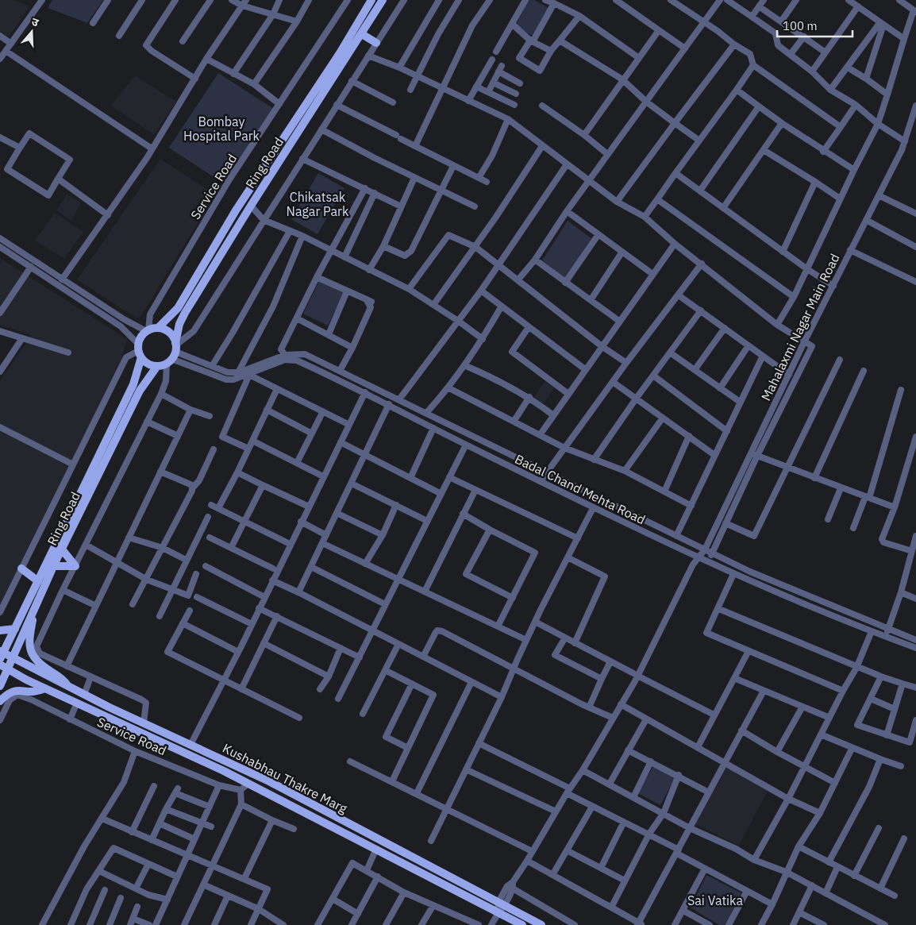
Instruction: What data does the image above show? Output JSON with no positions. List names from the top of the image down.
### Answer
{
  "streets": {
    "main road": ["Ring Road", "Kushabhau Thakre Marg"],
    "street": ["Service Road", "Mahalaxmi Nagar Main Road", "Badal Chand Mehta Road"]
  },
  "crossings": [
    ["Ring Road", "Service Road"],
    ["Ring Road", "Badal Chand Mehta Road"],
    ["Ring Road", "Kushabhau Thakre Marg"],
    ["Service Road", "Badal Chand Mehta Road"],
    ["Mahalaxmi Nagar Main Road", "Badal Chand Mehta Road"],
    ["Mahalaxmi Nagar Main Road", "Kushabhau Thakre Marg"]
  ],
  "parks": ["Bombay Hospital Park", "Chikatsak Nagar Park", "Sai Vatika"],
  "scale_bar": "100 m",
  "north": "top"
}
